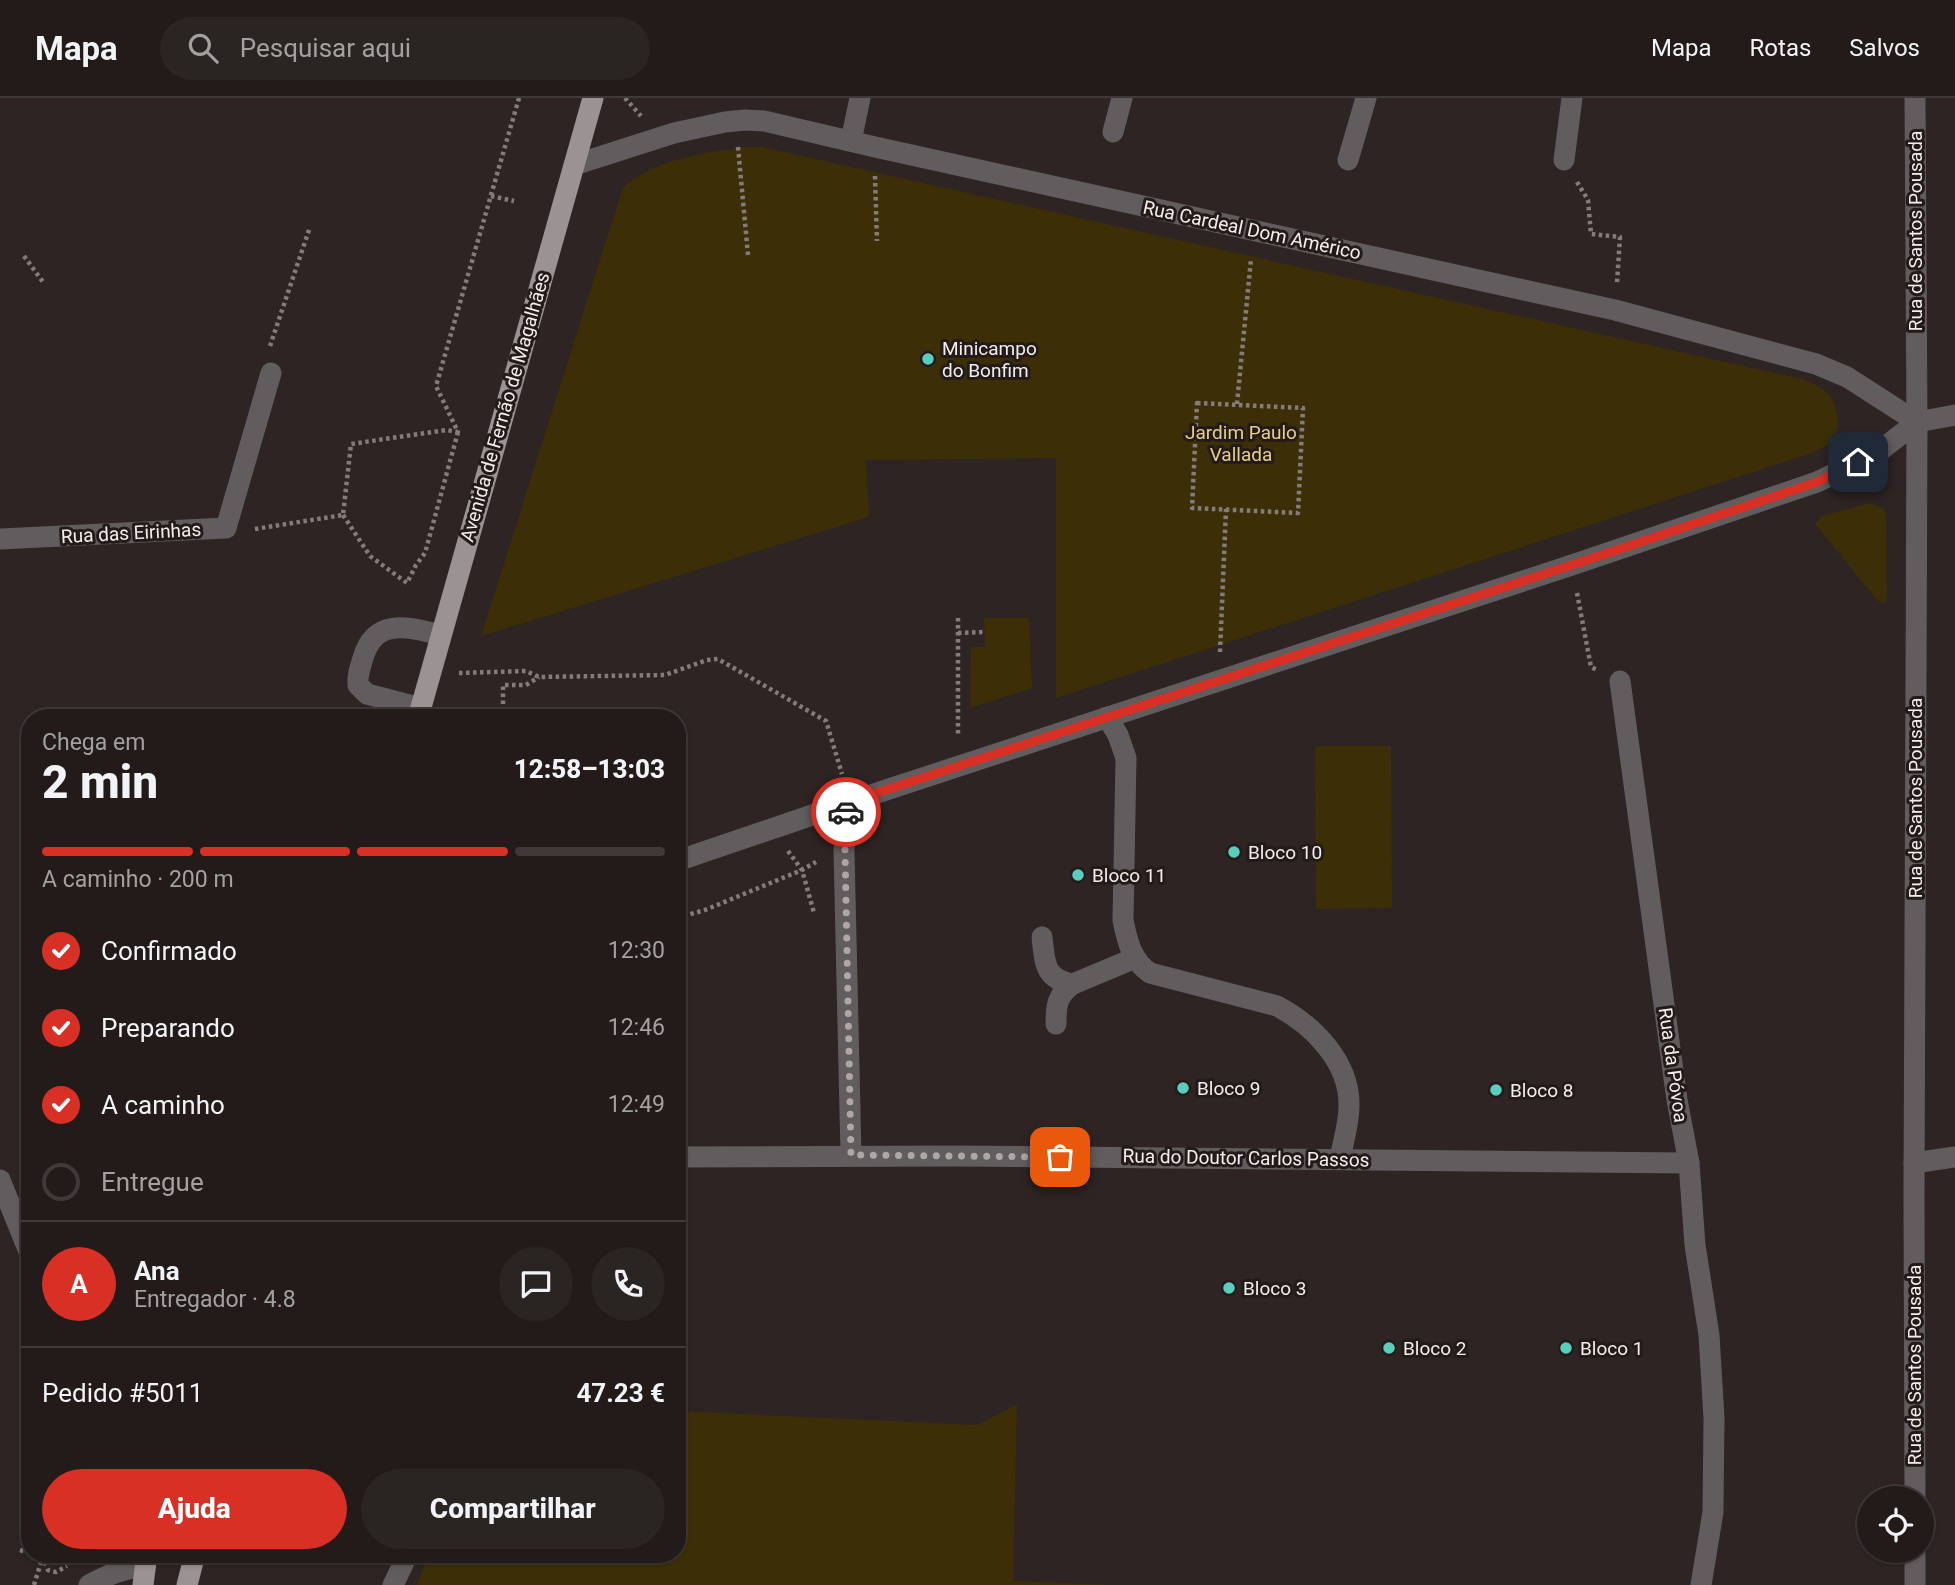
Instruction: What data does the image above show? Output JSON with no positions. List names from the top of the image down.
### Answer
{
  "streets": {
    "main road": ["Avenida de Fernão de Magalhães"],
    "street": [
      "Rua Cardeal Dom Américo",
      "Rua de Santos Pousada",
      "Rua das Eirinhas",
      "Rua da Póvoa",
      "Rua do Doutor Carlos Passos"
    ]
  },
  "crossings": [
    ["Rua Cardeal Dom Américo", "Rua de Santos Pousada"],
    ["Rua Cardeal Dom Américo", "Avenida de Fernão de Magalhães"],
    ["Rua da Póvoa", "Rua do Doutor Carlos Passos"]
  ],
  "parks": ["Jardim Paulo Vallada"],
  "places": [
    "Minicampo do Bonfim",
    "Bloco 10",
    "Bloco 11",
    "Bloco 9",
    "Bloco 8",
    "Bloco 3",
    "Bloco 2",
    "Bloco 1"
  ],
  "page": {
    "header": "Mapa",
    "search": "Pesquisar aqui",
    "nav": ["Mapa", "Rotas", "Salvos"],
    "heading": ["2 min", "Chega em", "12:58–13:03"],
    "panel": [
      "Ana",
      "Entregador · 4.8",
      "Pedido #5011",
      "47.23 €"
    ],
    "bar": "A caminho · 200 m",
    "list": [
      ["Confirmado", "12:30"],
      ["Preparando", "12:46"],
      ["A caminho", "12:49"],
      "Entregue"
    ],
    "round": "A",
    "buttons": ["Ajuda", "Compartilhar"]
  }
}
